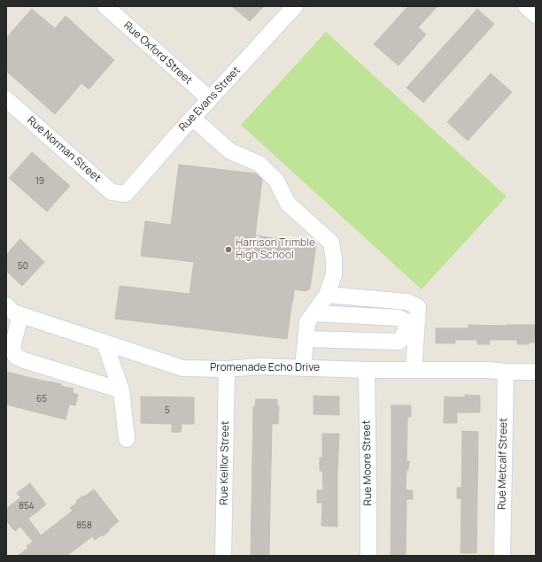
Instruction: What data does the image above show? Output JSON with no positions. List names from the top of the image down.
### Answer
{
  "streets": {
    "street": [
      "Rue Oxford Street",
      "Rue Evans Street",
      "Rue Norman Street",
      "Promenade Echo Drive",
      "Rue Keillor Street",
      "Rue Moore Street",
      "Rue Metcalf Street"
    ]
  },
  "crossings": [
    ["Rue Oxford Street", "Rue Evans Street"],
    ["Rue Evans Street", "Rue Norman Street"],
    ["Promenade Echo Drive", "Rue Keillor Street"],
    ["Promenade Echo Drive", "Rue Moore Street"],
    ["Promenade Echo Drive", "Rue Metcalf Street"]
  ],
  "places": ["Harrison Trimble High School"],
  "house_numbers": [
    "19",
    "50",
    "65",
    "5",
    "854",
    "858"
  ]
}
